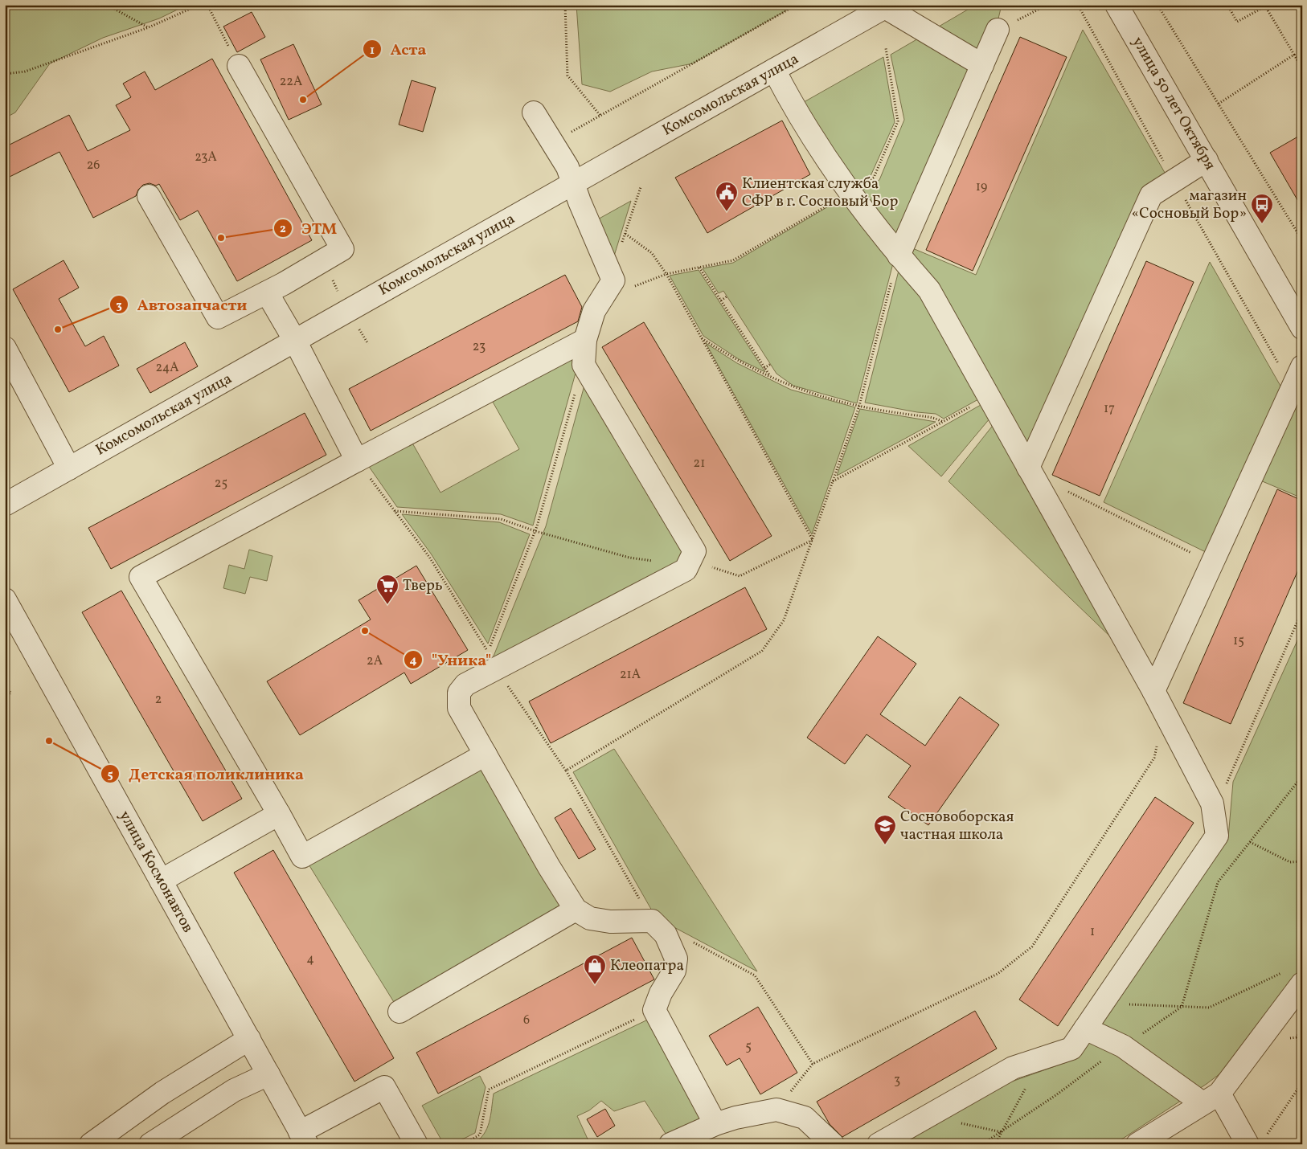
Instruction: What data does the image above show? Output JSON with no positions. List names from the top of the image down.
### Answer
{
  "streets": {
    "street": ["Комсомольская улица", "улица 50 лет Октября", "улица Космонавтов"]
  },
  "places": {
    "other": [
      "Аста",
      "ЭТМ",
      "Автозапчасти",
      "\"Уника\"",
      "Детская поликлиника"
    ],
    "public building": ["Клиентская служба СФР в г. Сосновый Бор"],
    "bus stop": ["магазин «Сосновый Бор»"],
    "supermarket": ["Тверь"],
    "school or university": ["Сосновоборская частная школа"],
    "shop": ["Клеопатра"]
  },
  "house_numbers": [
    "22А",
    "23А",
    "26",
    "19",
    "23",
    "24А",
    "17",
    "21",
    "25",
    "15",
    "2А",
    "21А",
    "2",
    "1",
    "4",
    "6",
    "5",
    "3"
  ]
}
